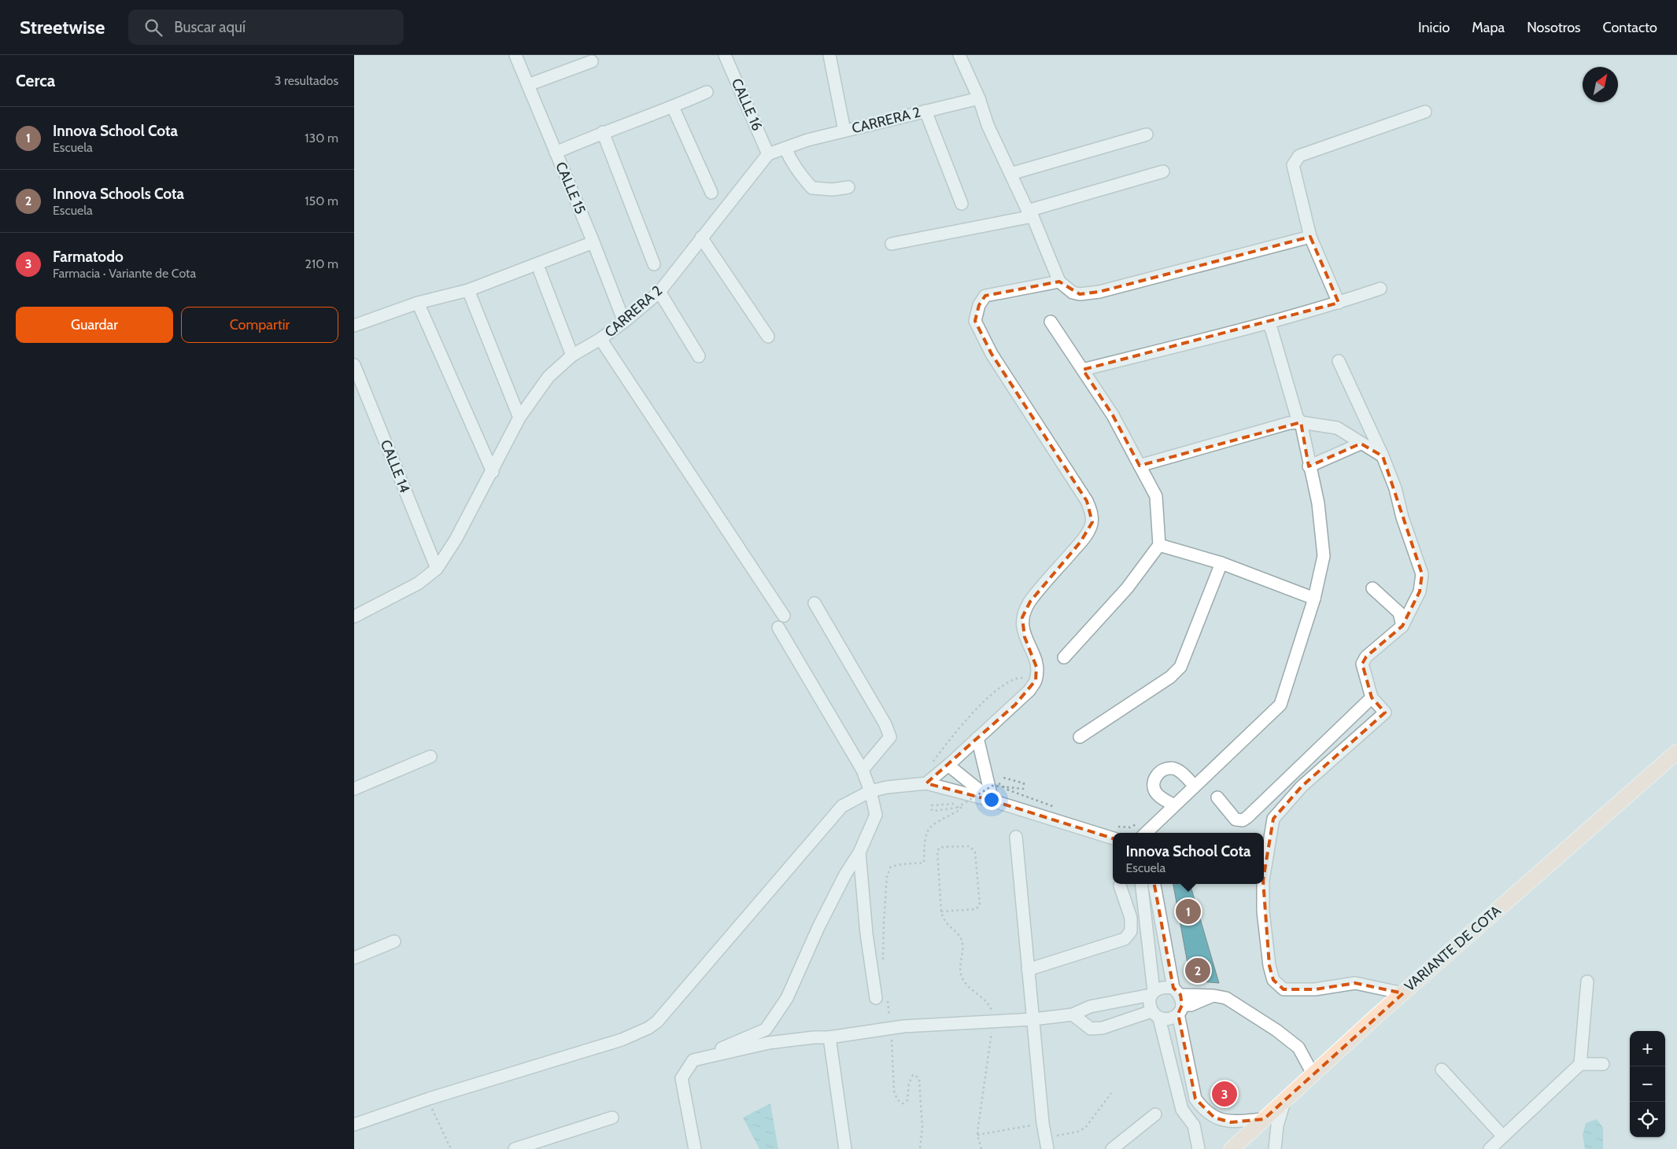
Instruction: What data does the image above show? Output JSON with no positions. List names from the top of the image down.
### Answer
{
  "streets": {
    "main road": ["VARIANTE DE COTA"],
    "street": [
      "CALLE 16",
      "CARRERA 2",
      "CALLE 15",
      "CALLE 14"
    ]
  },
  "crossings": [
    ["CALLE 16", "CARRERA 2"],
    ["CARRERA 2", "CALLE 15"],
    ["CARRERA 2", "CALLE 14"]
  ],
  "north": "top right",
  "page": {
    "header": "Streetwise",
    "search": "Buscar aquí",
    "nav": [
      "Inicio",
      "Mapa",
      "Nosotros",
      "Contacto"
    ],
    "heading": ["Cerca", "3 resultados"],
    "list": [
      {
        "mark": "1",
        "name": "Innova School Cota",
        "note": "Escuela",
        "value": "130 m"
      },
      {
        "mark": "2",
        "name": "Innova Schools Cota",
        "note": "Escuela",
        "value": "150 m"
      },
      {
        "mark": "3",
        "name": "Farmatodo",
        "note": "Farmacia · Variante de Cota",
        "value": "210 m"
      }
    ],
    "buttons": ["Guardar", "Compartir"],
    "popup": ["Innova School Cota", "Escuela"],
    "pins": ["1", "2", "3"],
    "map_buttons": ["+", "−"]
  }
}
